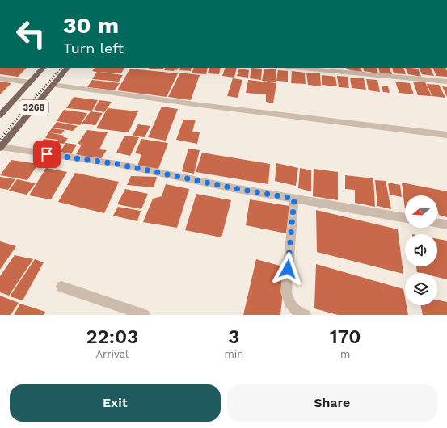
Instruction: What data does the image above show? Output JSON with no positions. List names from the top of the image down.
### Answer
{
  "streets": {
    "main road": ["3268"]
  },
  "north": "left",
  "page": {
    "turn": ["30 m", "Turn left"],
    "eta": [
      "22:03",
      "Arrival",
      "3",
      "min",
      "170",
      "m"
    ],
    "buttons": ["Exit", "Share"]
  }
}
